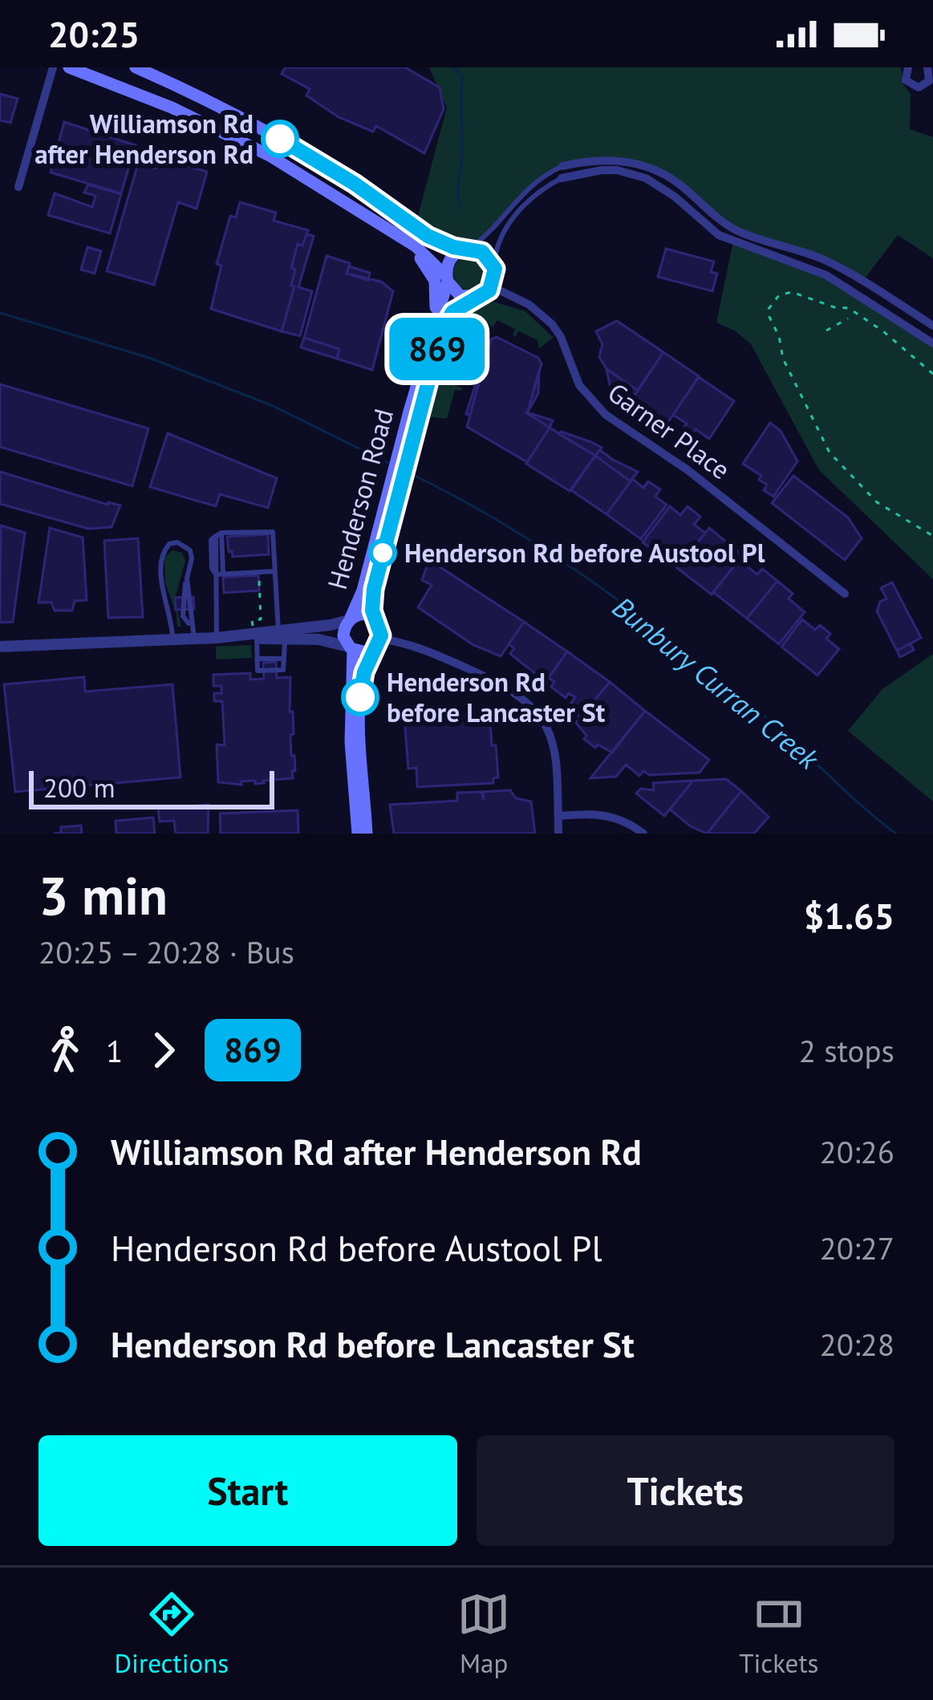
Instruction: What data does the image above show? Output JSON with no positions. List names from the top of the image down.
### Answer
{
  "streets": {
    "main road": ["Henderson Road"],
    "street": ["Garner Place"]
  },
  "crossings": [
    ["Garner Place", "Henderson Road"]
  ],
  "water": ["Bunbury Curran Creek"],
  "places": ["Williamson Rd after Henderson Rd", "Henderson Rd before Austool Pl", "Henderson Rd before Lancaster St"],
  "lines": ["bus line 869"],
  "scale_bar": "200 m",
  "page": {
    "status": "20:25",
    "on_map": "869",
    "scale": "200 m",
    "heading": ["3 min", "20:25 – 20:28 · Bus", "$1.65"],
    "legs": ["1", "869", "2 stops"],
    "list": [
      {
        "name": "Williamson Rd after Henderson Rd",
        "value": "20:26"
      },
      {
        "name": "Henderson Rd before Austool Pl",
        "value": "20:27"
      },
      {
        "name": "Henderson Rd before Lancaster St",
        "value": "20:28"
      }
    ],
    "buttons": ["Start", "Tickets"],
    "tabs": ["Directions", "Map", "Tickets"]
  }
}
